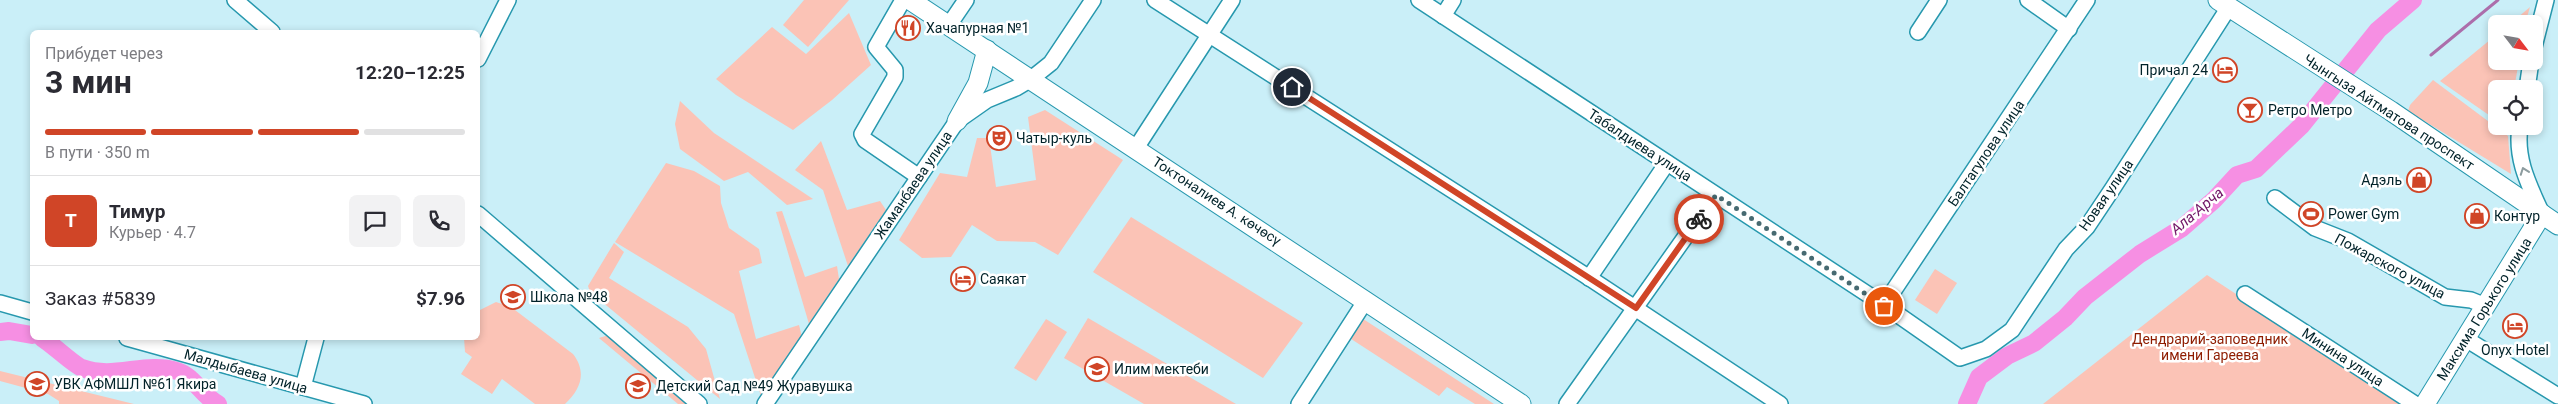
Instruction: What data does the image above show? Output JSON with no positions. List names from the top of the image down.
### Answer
{
  "streets": {
    "main road": ["Чынгыза Айтматова проспект", "Токтоналиев А. көчөсү", "Максима Горького улица"],
    "street": [
      "Табалдиева улица",
      "Балтагулова улица",
      "Жаманбаева улица",
      "Новая улица",
      "Пожарского улица",
      "Минина улица",
      "Малдыбаева улица"
    ]
  },
  "crossings": [
    ["Чынгыза Айтматова проспект", "Новая улица"],
    ["Чынгыза Айтматова проспект", "Максима Горького улица"],
    ["Табалдиева улица", "Балтагулова улица"],
    ["Табалдиева улица", "Новая улица"],
    ["Жаманбаева улица", "Токтоналиев А. көчөсү"],
    ["Пожарского улица", "Максима Горького улица"]
  ],
  "water": ["Ала-Арча"],
  "parks": ["Дендрарий-заповедник имени Гареева"],
  "places": {
    "restaurant": ["Хачапурная №1"],
    "hotel": ["Причал 24", "Саякат", "Onyx Hotel"],
    "bar": ["Ретро Метро"],
    "theatre": ["Чатыр-куль"],
    "shop": ["Адэль", "Контур"],
    "sports": ["Power Gym"],
    "school or university": [
      "Школа №48",
      "Илим мектеби",
      "УВК АФМШЛ №61 Якира",
      "Детский Сад №49 Журавушка"
    ]
  },
  "north": "bottom right",
  "page": {
    "heading": ["3 мин", "Прибудет через", "12:20–12:25"],
    "panel": [
      "Тимур",
      "Курьер · 4.7",
      "Заказ #5839",
      "$7.96"
    ],
    "bar": "В пути · 350 m",
    "round": "Т"
  }
}
